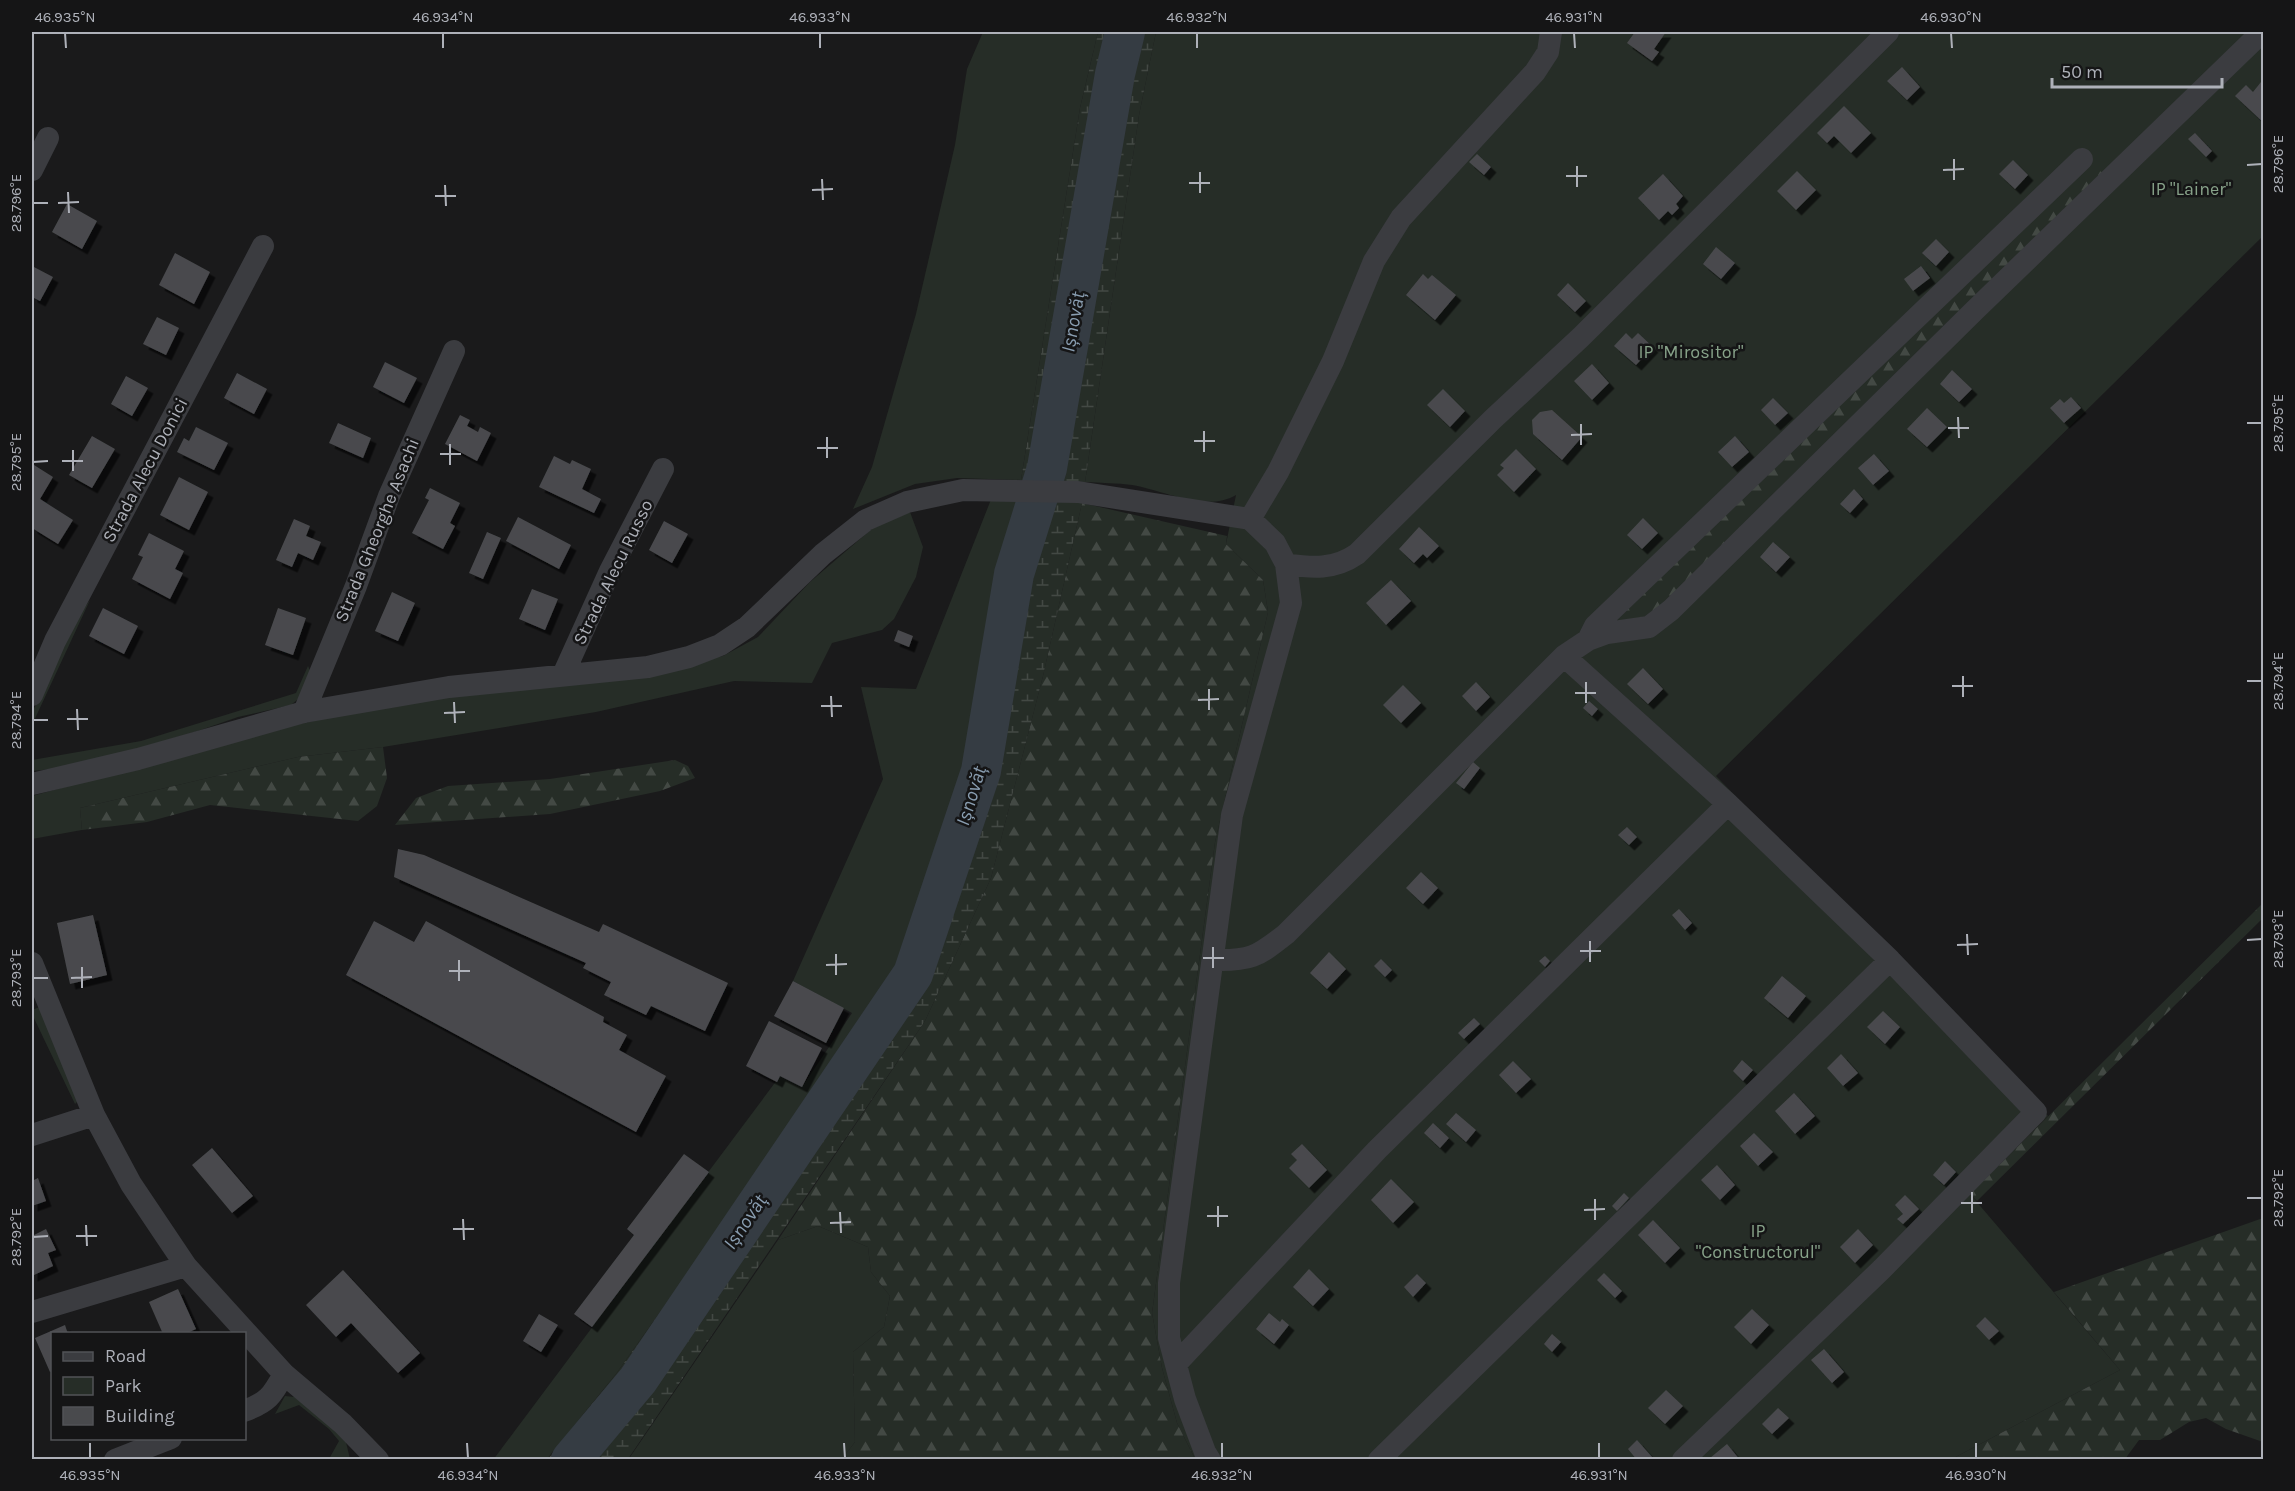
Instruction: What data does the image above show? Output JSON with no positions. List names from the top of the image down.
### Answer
{
  "streets": {
    "street": ["Strada Alecu Donici", "Strada Gheorghe Asachi", "Strada Alecu Russo"]
  },
  "water": ["Ișnovăț"],
  "parks": ["IP \"Lainer\"", "IP \"Mirositor\"", "IP \"Constructorul\""],
  "legend": ["Road", "Park", "Building"],
  "scale_bar": "50 m",
  "coordinates": [
    "46.935°N",
    "46.934°N",
    "46.933°N",
    "46.932°N",
    "46.931°N",
    "46.930°N",
    "28.796°E",
    "28.795°E",
    "28.794°E",
    "28.793°E",
    "28.792°E"
  ]
}
